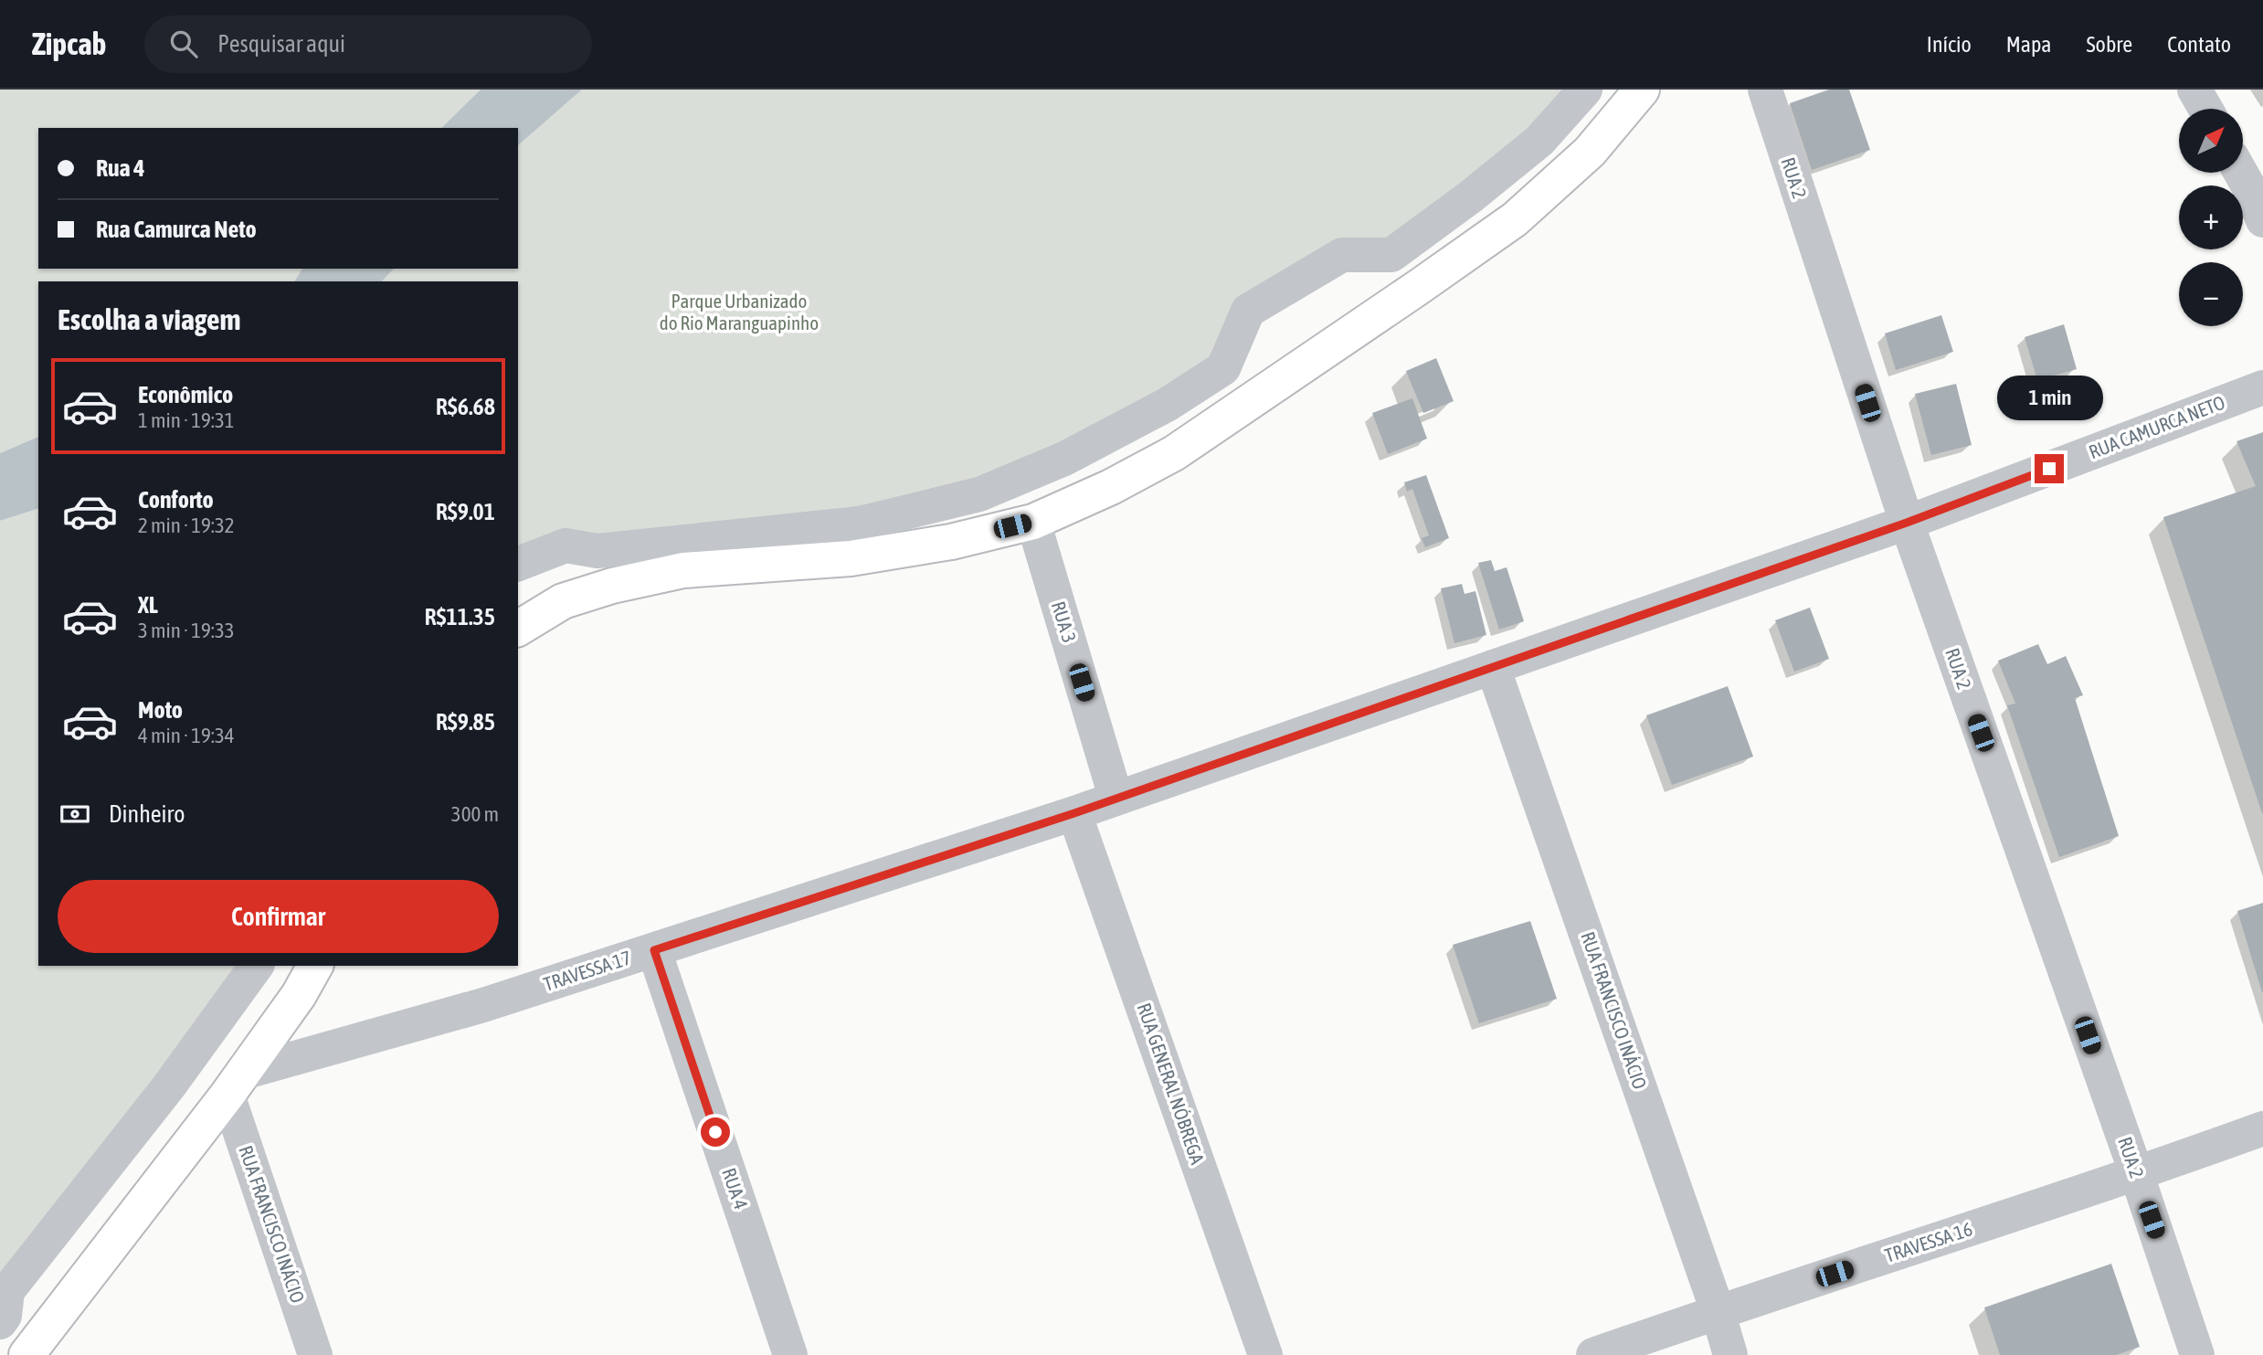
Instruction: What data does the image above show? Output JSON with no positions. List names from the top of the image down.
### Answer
{
  "streets": {
    "street": [
      "RUA 2",
      "RUA CAMURCA NETO",
      "RUA 3",
      "TRAVESSA 17",
      "RUA FRANCISCO INÁCIO",
      "RUA GENERAL NÓBREGA",
      "RUA 4",
      "TRAVESSA 16"
    ]
  },
  "crossings": [
    ["RUA 2", "RUA CAMURCA NETO"],
    ["RUA 2", "TRAVESSA 16"],
    ["RUA CAMURCA NETO", "RUA 3"],
    ["RUA CAMURCA NETO", "TRAVESSA 17"],
    ["RUA CAMURCA NETO", "RUA FRANCISCO INÁCIO"],
    ["RUA CAMURCA NETO", "RUA GENERAL NÓBREGA"],
    ["TRAVESSA 17", "RUA FRANCISCO INÁCIO"],
    ["TRAVESSA 17", "RUA GENERAL NÓBREGA"],
    ["TRAVESSA 17", "RUA 4"],
    ["RUA FRANCISCO INÁCIO", "TRAVESSA 16"]
  ],
  "parks": ["Parque Urbanizado do Rio Maranguapinho"],
  "north": "top right",
  "page": {
    "header": "Zipcab",
    "search": "Pesquisar aqui",
    "nav": [
      "Início",
      "Mapa",
      "Sobre",
      "Contato"
    ],
    "map_buttons": ["+", "−"],
    "banner": ["Rua 4", "Rua Camurca Neto"],
    "heading": "Escolha a viagem",
    "list": [
      {
        "name": "Econômico",
        "note": "1 min · 19:31",
        "value": "R$6.68"
      },
      {
        "name": "Conforto",
        "note": "2 min · 19:32",
        "value": "R$9.01"
      },
      {
        "name": "XL",
        "note": "3 min · 19:33",
        "value": "R$11.35"
      },
      {
        "name": "Moto",
        "note": "4 min · 19:34",
        "value": "R$9.85"
      }
    ],
    "bubble": "1 min",
    "pay": ["Dinheiro", "300 m"],
    "buttons": "Confirmar"
  }
}
